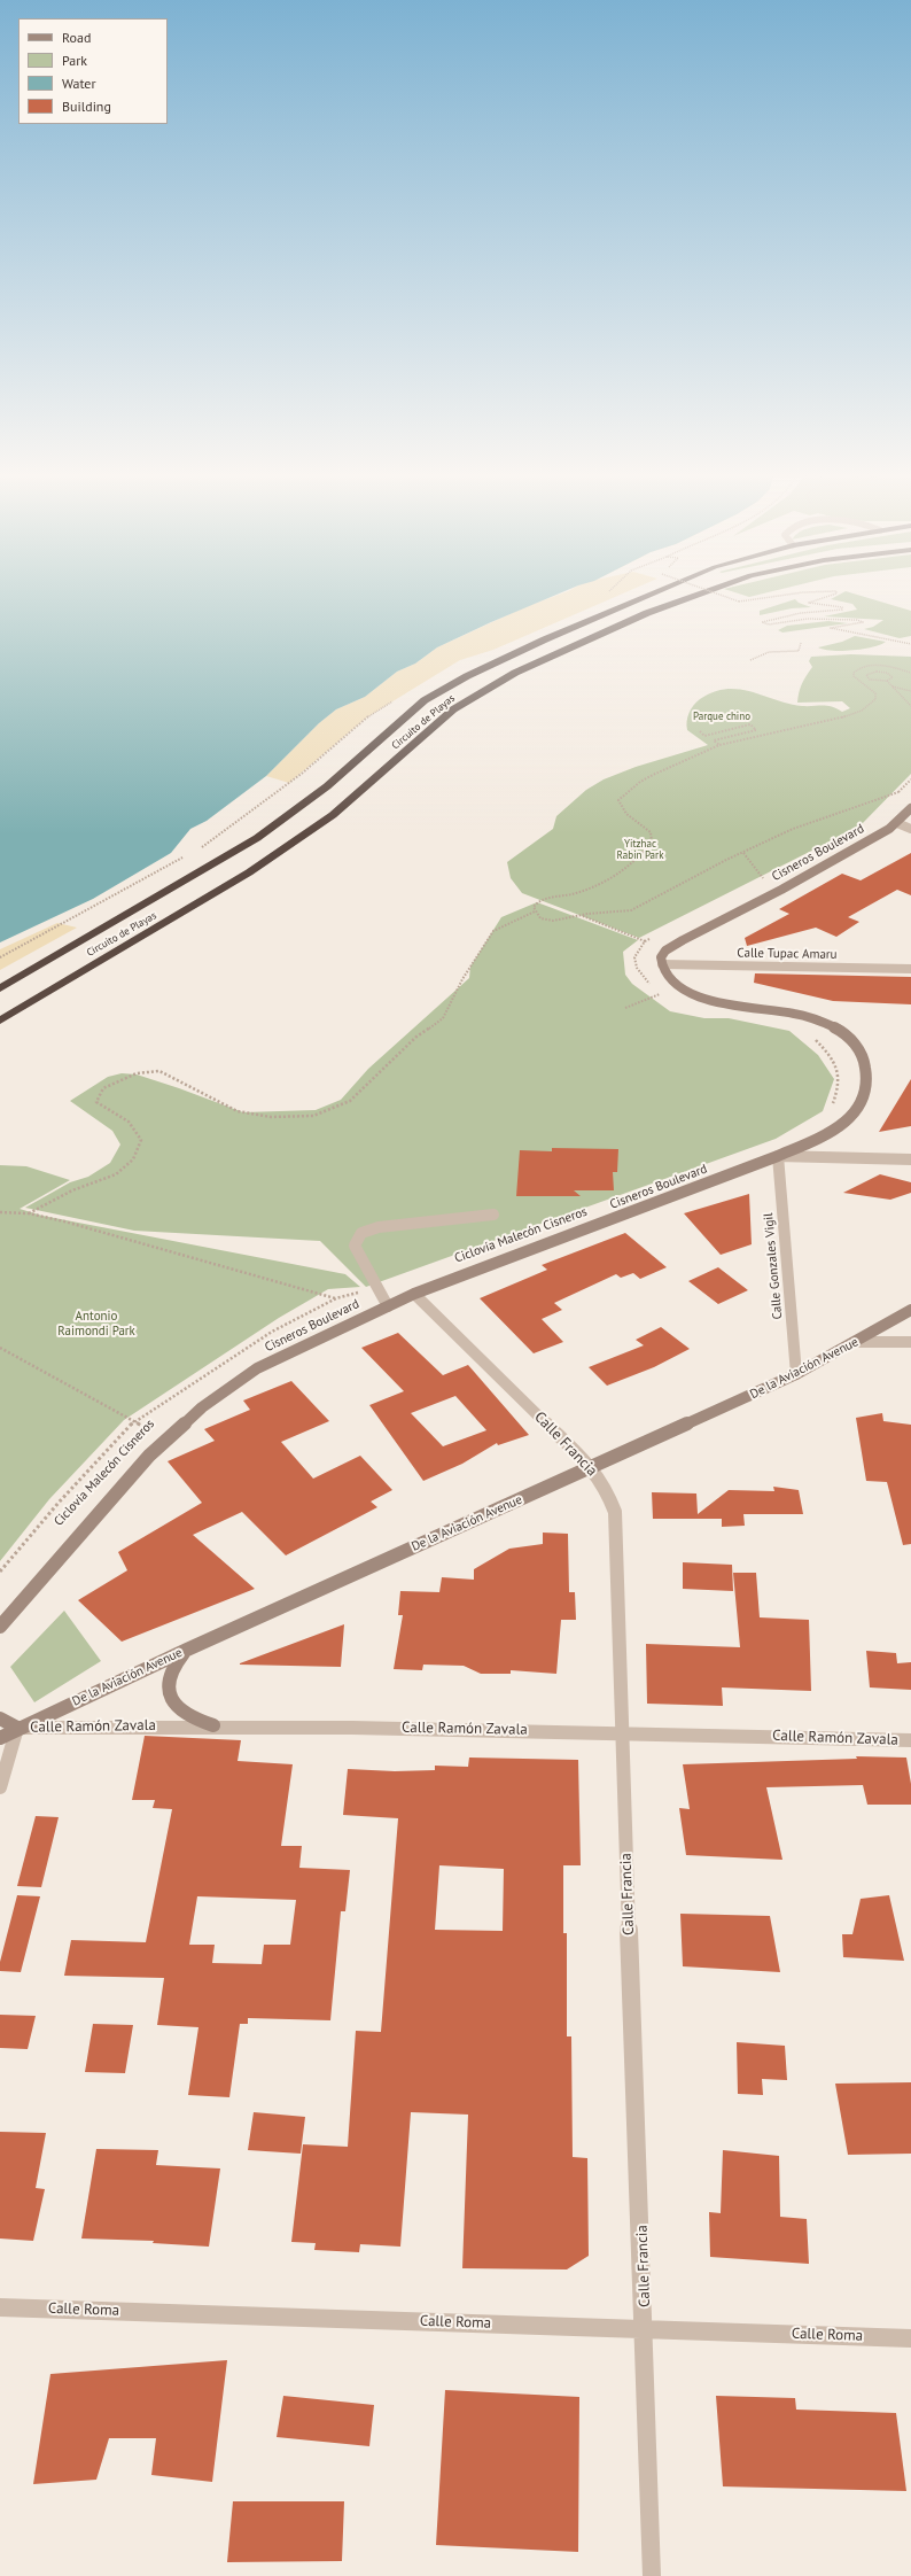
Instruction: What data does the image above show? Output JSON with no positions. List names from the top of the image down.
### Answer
{
  "streets": {
    "highway": ["Circuito de Playas"],
    "street": [
      "Cisneros Boulevard",
      "Calle Tupac Amaru",
      "Calle Gonzales Vigil",
      "De la Aviación Avenue",
      "Calle Francia",
      "Calle Ramón Zavala",
      "Calle Roma"
    ]
  },
  "crossings": [
    ["Cisneros Boulevard", "Calle Tupac Amaru"],
    ["Cisneros Boulevard", "Calle Gonzales Vigil"],
    ["Cisneros Boulevard", "Calle Francia"],
    ["Calle Gonzales Vigil", "De la Aviación Avenue"],
    ["De la Aviación Avenue", "Calle Francia"],
    ["De la Aviación Avenue", "Calle Ramón Zavala"],
    ["Calle Francia", "Calle Ramón Zavala"],
    ["Calle Francia", "Calle Roma"]
  ],
  "parks": ["Parque chino", "Yitzhac Rabin Park", "Antonio Raimondi Park"],
  "legend": [
    "Road",
    "Park",
    "Water",
    "Building"
  ]
}
